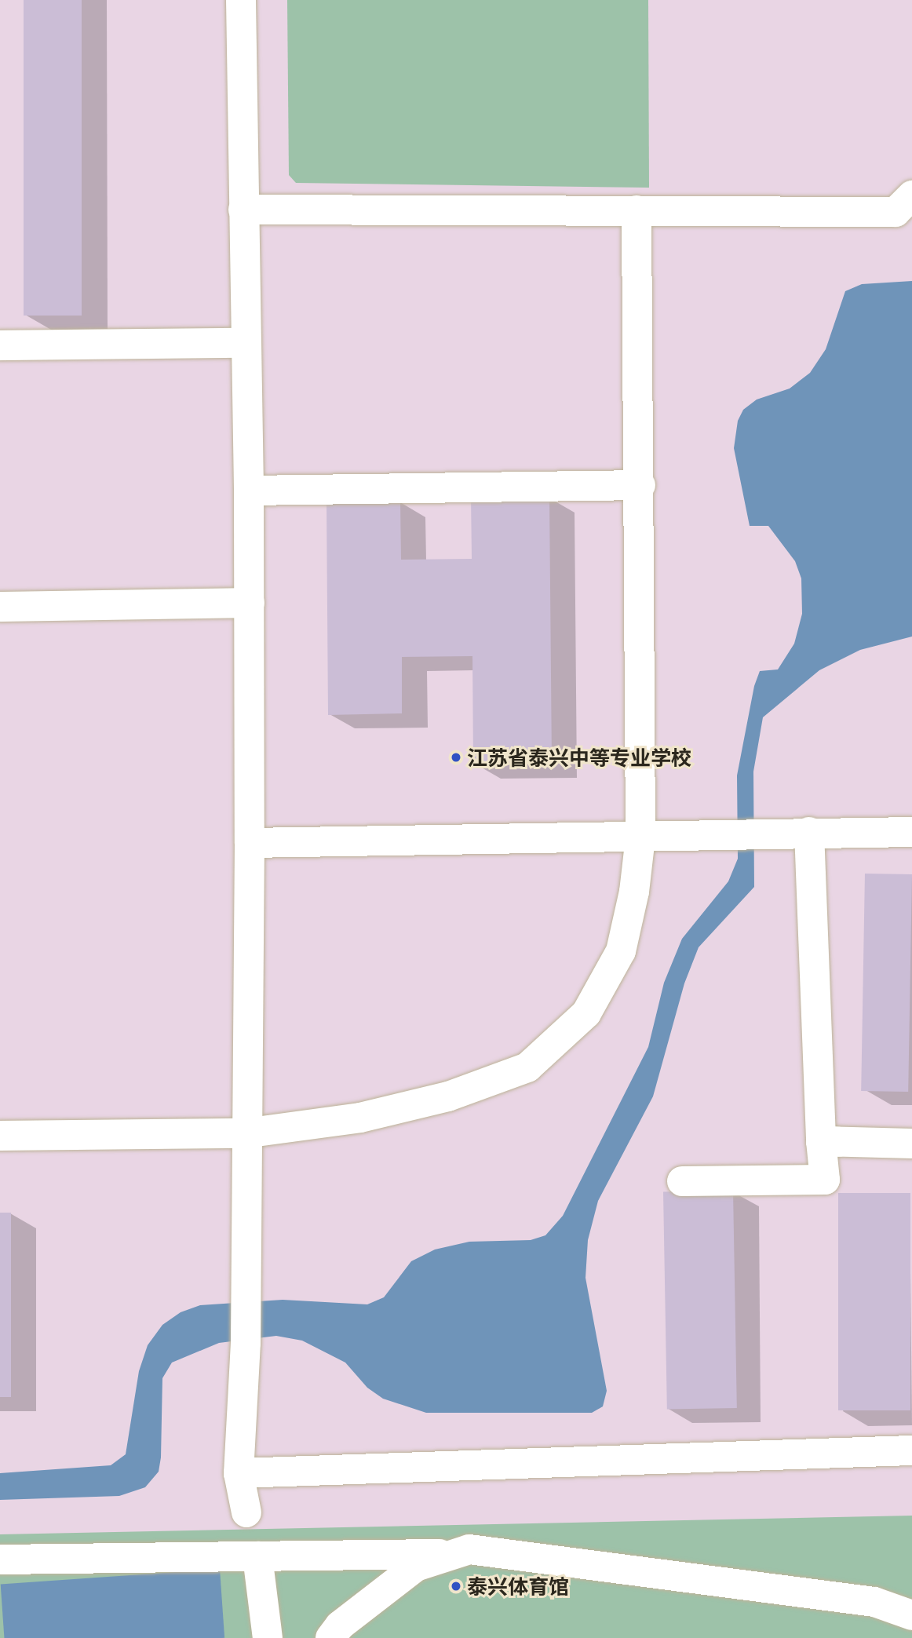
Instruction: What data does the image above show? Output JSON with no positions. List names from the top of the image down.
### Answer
{
  "places": ["江苏省泰兴中等专业学校", "泰兴体育馆"]
}
